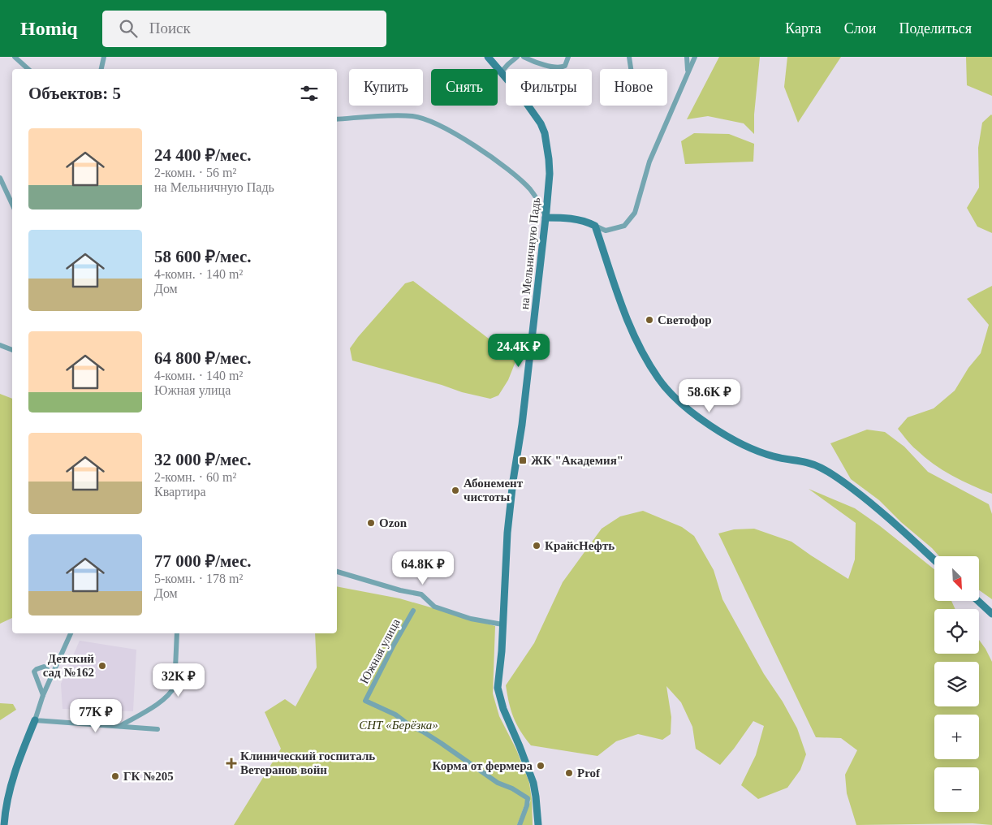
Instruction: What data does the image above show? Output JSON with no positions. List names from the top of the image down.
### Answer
{
  "streets": {
    "street": ["на Мельничную Падь", "Южная улица"]
  },
  "parks": ["СНТ «Берёзка»"],
  "places": {
    "other": [
      "Светофор",
      "Абонемент чистоты",
      "Ozon",
      "КрайсНефть",
      "Детский сад №162",
      "Корма от фермера",
      "Prof",
      "ГК №205"
    ],
    "transit": ["ЖК \"Академия\""],
    "health": ["Клинический госпиталь Ветеранов войн"]
  },
  "north": "bottom right",
  "page": {
    "header": "Homiq",
    "search": "Поиск",
    "nav": ["Карта", "Слои", "Поделиться"],
    "chip": [
      "Купить",
      "Снять",
      "Фильтры",
      "Новое"
    ],
    "heading": "Объектов: 5",
    "list": [
      {
        "name": "24 400 ₽/мес.",
        "note": "2-комн. · 56 m² · на Мельничную Падь"
      },
      {
        "name": "58 600 ₽/мес.",
        "note": "4-комн. · 140 m² · Дом"
      },
      {
        "name": "64 800 ₽/мес.",
        "note": "4-комн. · 140 m² · Южная улица"
      },
      {
        "name": "32 000 ₽/мес.",
        "note": "2-комн. · 60 m² · Квартира"
      },
      {
        "name": "77 000 ₽/мес.",
        "note": "5-комн. · 178 m² · Дом"
      }
    ],
    "price": [
      "24.4K ₽",
      "58.6K ₽",
      "64.8K ₽",
      "32K ₽",
      "77K ₽"
    ],
    "map_buttons": ["+", "−"]
  }
}
